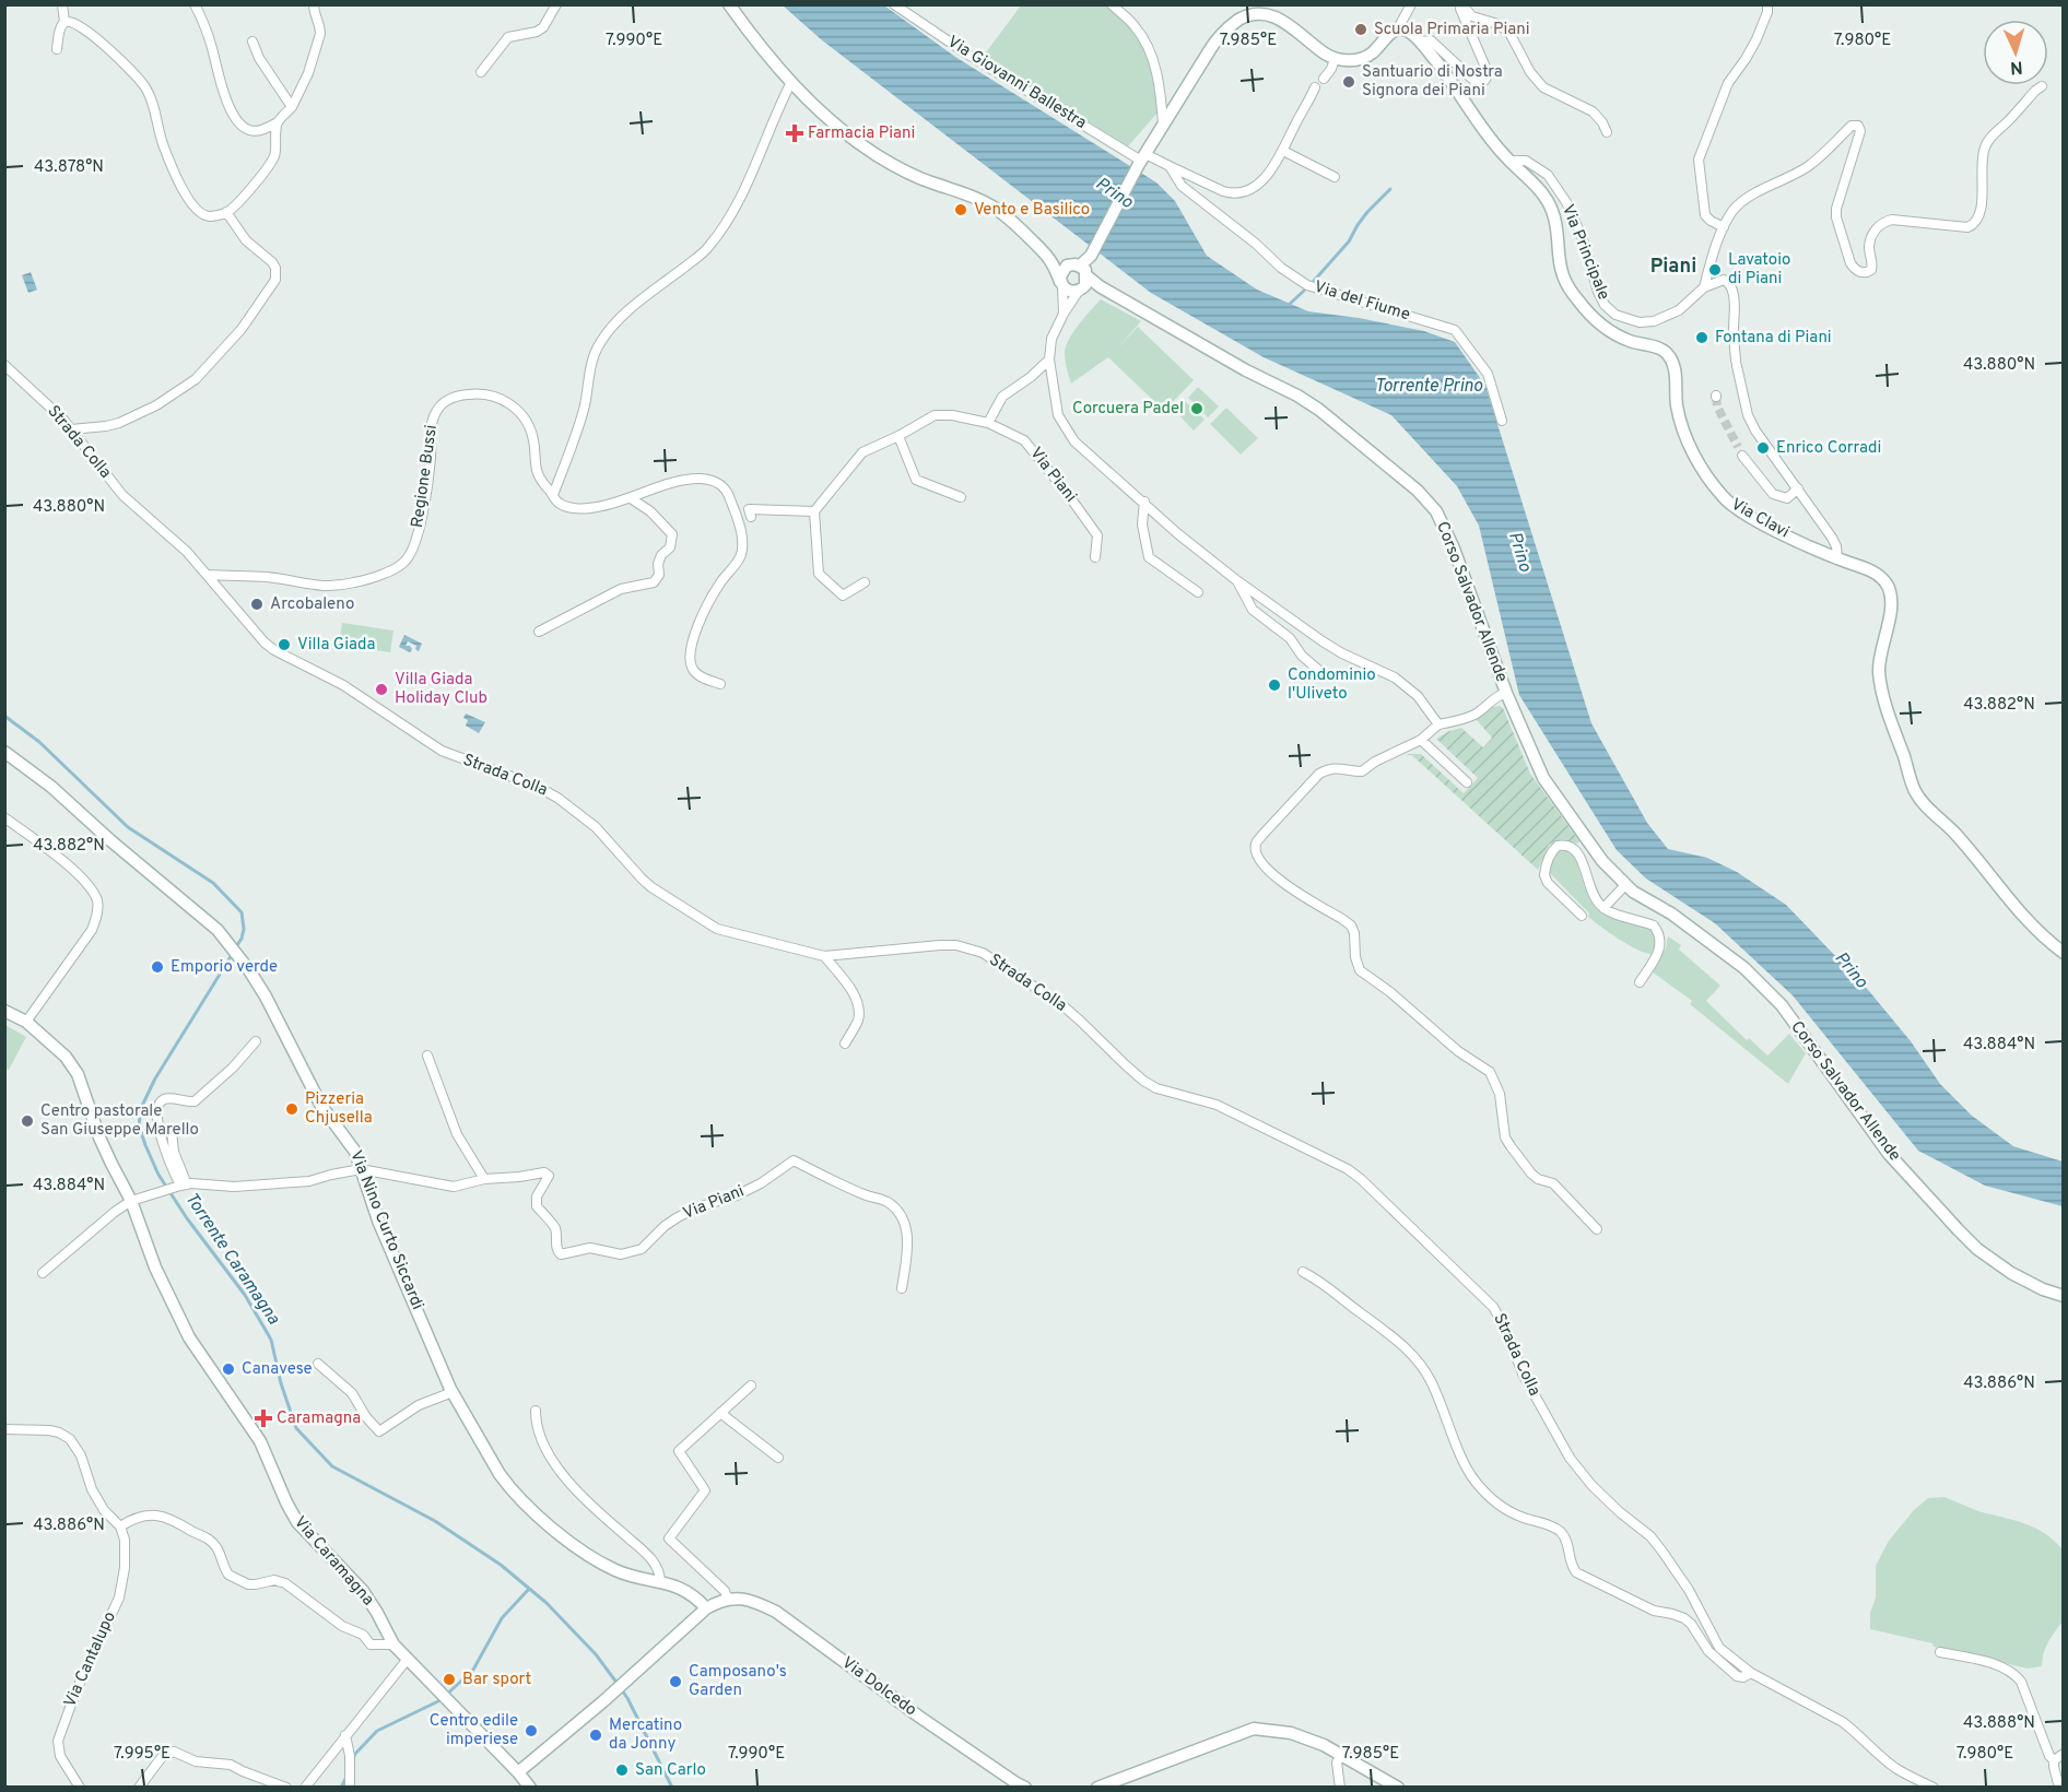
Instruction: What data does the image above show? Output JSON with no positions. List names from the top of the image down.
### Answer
{
  "streets": {
    "main road": [
      "Via Clavi",
      "Corso Salvador Allende",
      "Via Nino Curto Siccardi",
      "Via Caramagna",
      "Via Dolcedo"
    ],
    "street": [
      "Via Giovanni Ballestra",
      "Via Principale",
      "Via del Fiume",
      "Strada Colla",
      "Via Piani",
      "Regione Bussi",
      "Via Cantalupo"
    ]
  },
  "crossings": [
    ["Via Giovanni Ballestra", "Via del Fiume"],
    ["Via Principale", "Via Clavi"],
    ["Strada Colla", "Regione Bussi"],
    ["Via Piani", "Via Nino Curto Siccardi"],
    ["Via Piani", "Via Caramagna"],
    ["Via Nino Curto Siccardi", "Via Dolcedo"],
    ["Via Caramagna", "Via Dolcedo"]
  ],
  "districts": ["Piani"],
  "water": ["Prino", "Torrente Prino", "Torrente Caramagna"],
  "places": {
    "other": [
      "Scuola Primaria Piani",
      "Santuario di Nostra Signora dei Piani",
      "Vento e Basilico",
      "Lavatoio di Piani",
      "Fontana di Piani",
      "Corcuera Padel",
      "Enrico Corradi",
      "Arcobaleno",
      "Villa Giada",
      "Condominio l'Uliveto",
      "Villa Giada Holiday Club",
      "Emporio verde",
      "Pizzeria Chjusella",
      "Centro pastorale San Giuseppe Marello",
      "Canavese",
      "Bar sport",
      "Camposano's Garden",
      "Centro edile imperiese",
      "Mercatino da Jonny",
      "San Carlo"
    ],
    "health": ["Farmacia Piani", "Caramagna"]
  },
  "north": "bottom",
  "coordinates": [
    "7.990°E",
    "7.985°E",
    "7.980°E",
    "43.878°N",
    "43.880°N",
    "43.882°N",
    "43.884°N",
    "43.886°N",
    "43.888°N",
    "7.995°E"
  ]
}
